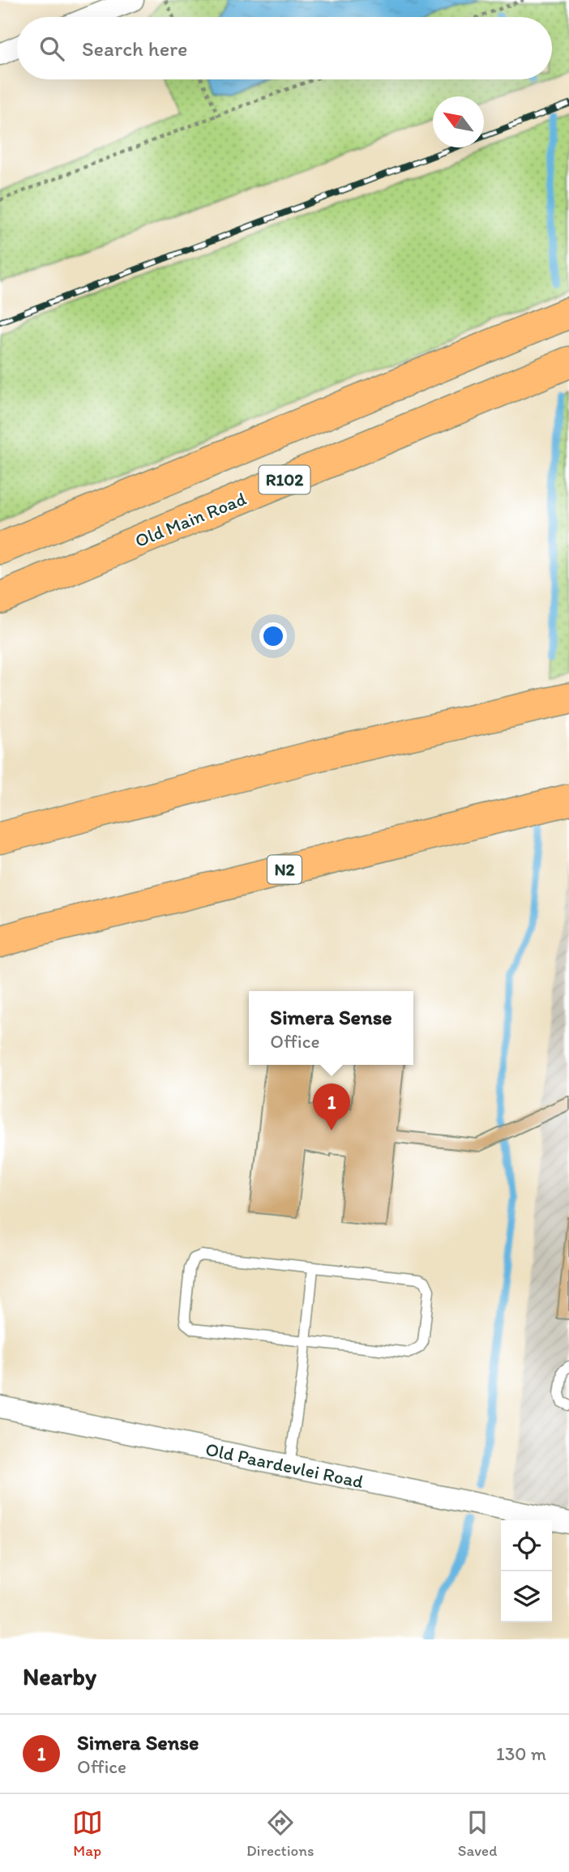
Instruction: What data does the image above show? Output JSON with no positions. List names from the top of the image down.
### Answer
{
  "streets": {
    "main road": ["R102", "Old Main Road", "N2"],
    "street": ["Old Paardevlei Road"]
  },
  "north": "top left",
  "page": {
    "search": "Search here",
    "popup": ["Simera Sense", "Office"],
    "pins": "1",
    "heading": "Nearby",
    "list": [
      {
        "mark": "1",
        "name": "Simera Sense",
        "note": "Office",
        "value": "130 m"
      }
    ],
    "nav": ["Map", "Directions", "Saved"]
  }
}
